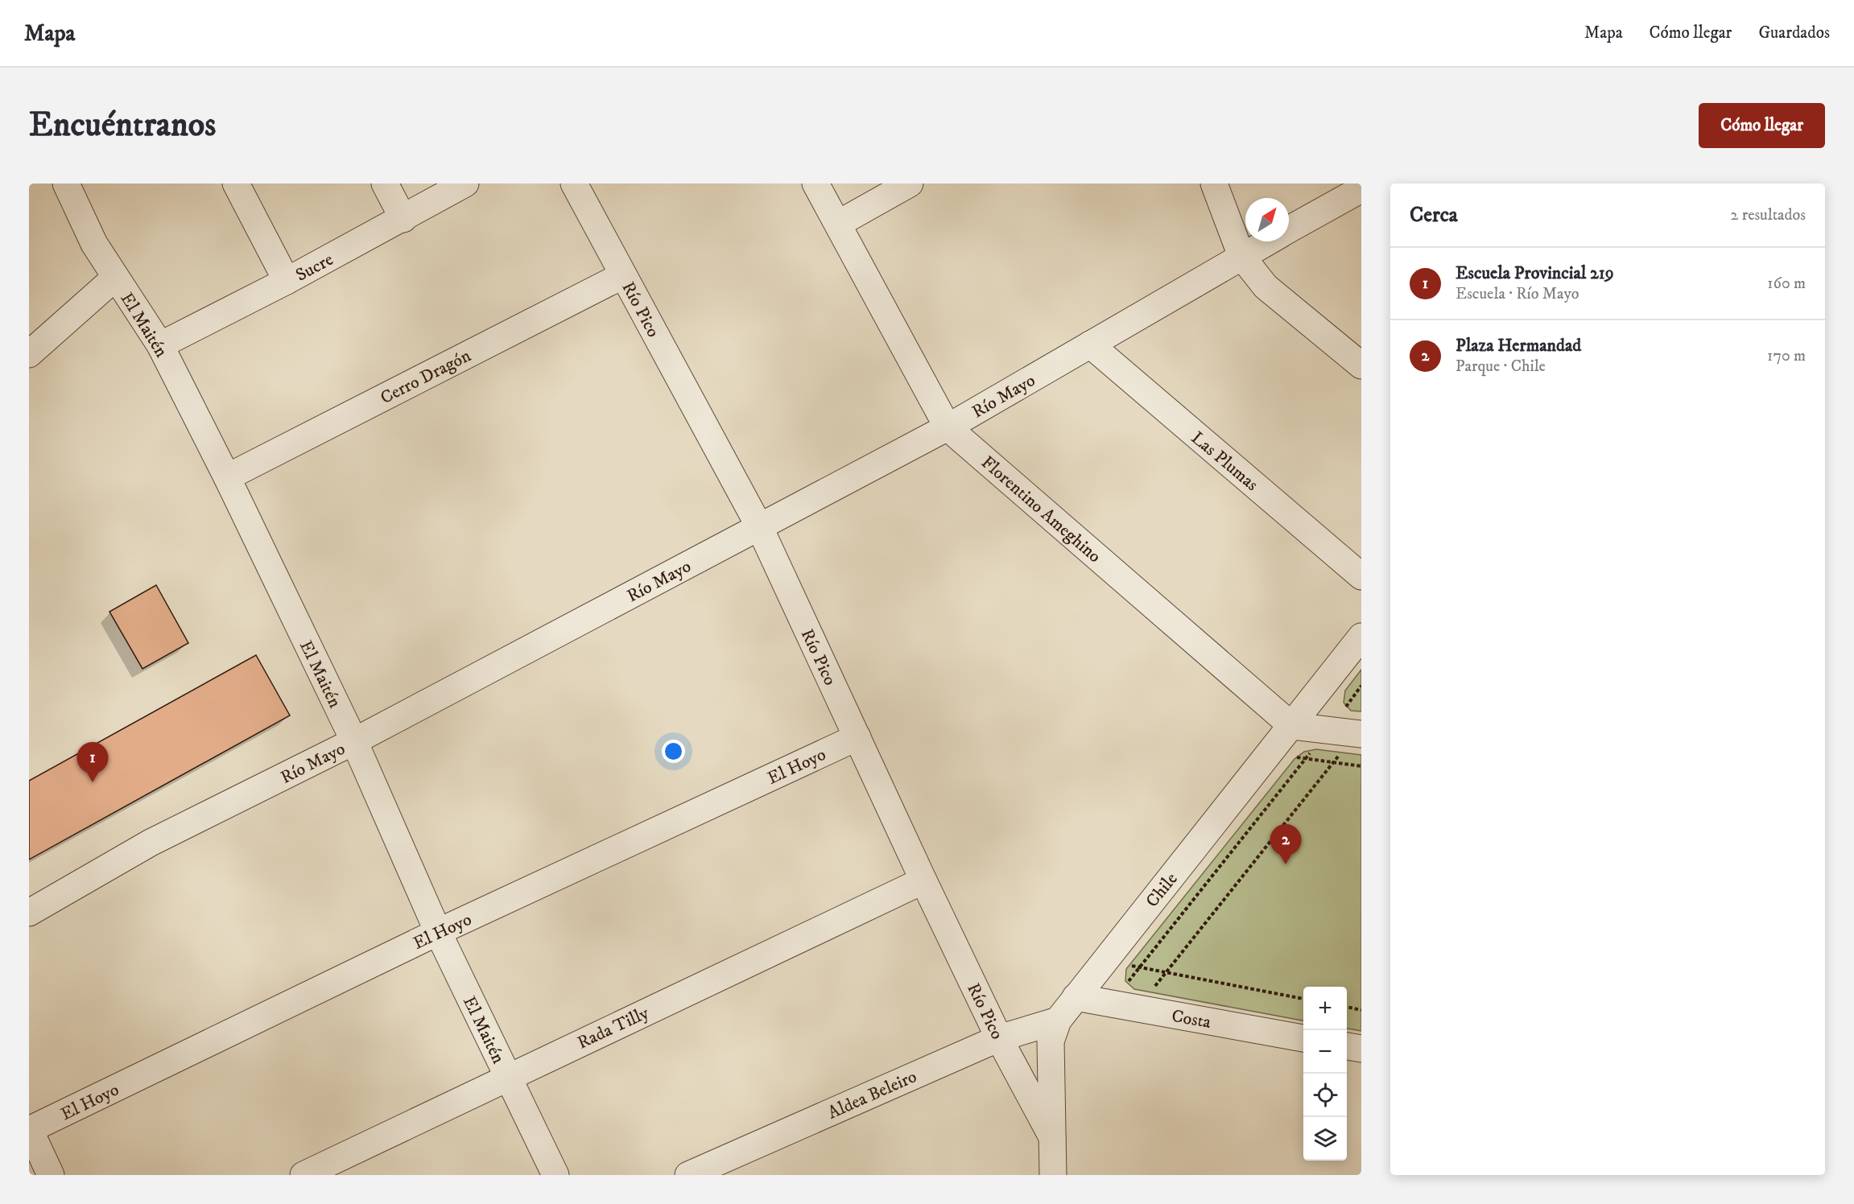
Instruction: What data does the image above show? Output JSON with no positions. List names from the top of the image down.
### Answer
{
  "streets": {
    "street": [
      "Sucre",
      "Río Pico",
      "El Maitén",
      "Cerro Dragón",
      "Río Mayo",
      "Las Plumas",
      "Florentino Ameghino",
      "El Hoyo",
      "Chile",
      "Costa",
      "Rada Tilly",
      "Aldea Beleiro"
    ]
  },
  "crossings": [
    ["Sucre", "El Maitén"],
    ["Río Pico", "Cerro Dragón"],
    ["Río Pico", "Río Mayo"],
    ["Río Pico", "El Hoyo"],
    ["Río Pico", "Chile"],
    ["Río Pico", "Rada Tilly"],
    ["Río Pico", "Aldea Beleiro"],
    ["El Maitén", "Cerro Dragón"],
    ["El Maitén", "Río Mayo"],
    ["El Maitén", "El Hoyo"],
    ["El Maitén", "Rada Tilly"],
    ["Río Mayo", "Las Plumas"],
    ["Río Mayo", "Florentino Ameghino"],
    ["Florentino Ameghino", "Chile"],
    ["Chile", "Costa"],
    ["Chile", "Aldea Beleiro"]
  ],
  "north": "top right",
  "page": {
    "header": "Mapa",
    "nav": ["Mapa", "Cómo llegar", "Guardados"],
    "buttons": "Cómo llegar",
    "title": "Encuéntranos",
    "heading": ["Cerca", "2 resultados"],
    "list": [
      {
        "mark": "1",
        "name": "Escuela Provincial 219",
        "note": "Escuela · Río Mayo",
        "value": "160 m"
      },
      {
        "mark": "2",
        "name": "Plaza Hermandad",
        "note": "Parque · Chile",
        "value": "170 m"
      }
    ],
    "pins": ["1", "2"],
    "map_buttons": ["+", "−"]
  }
}
